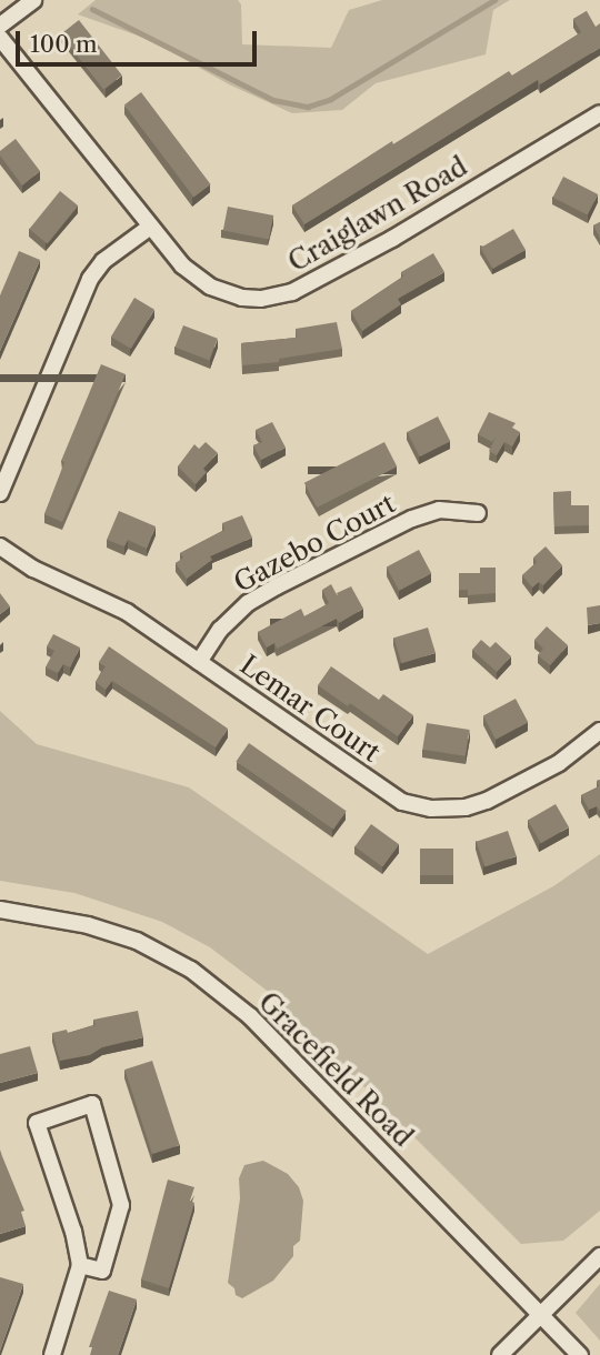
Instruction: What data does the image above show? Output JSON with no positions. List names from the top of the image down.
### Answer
{
  "streets": {
    "street": [
      "Craiglawn Road",
      "Gazebo Court",
      "Lemar Court",
      "Gracefield Road"
    ]
  },
  "crossings": [
    ["Gazebo Court", "Lemar Court"]
  ],
  "scale_bar": "100 m"
}
